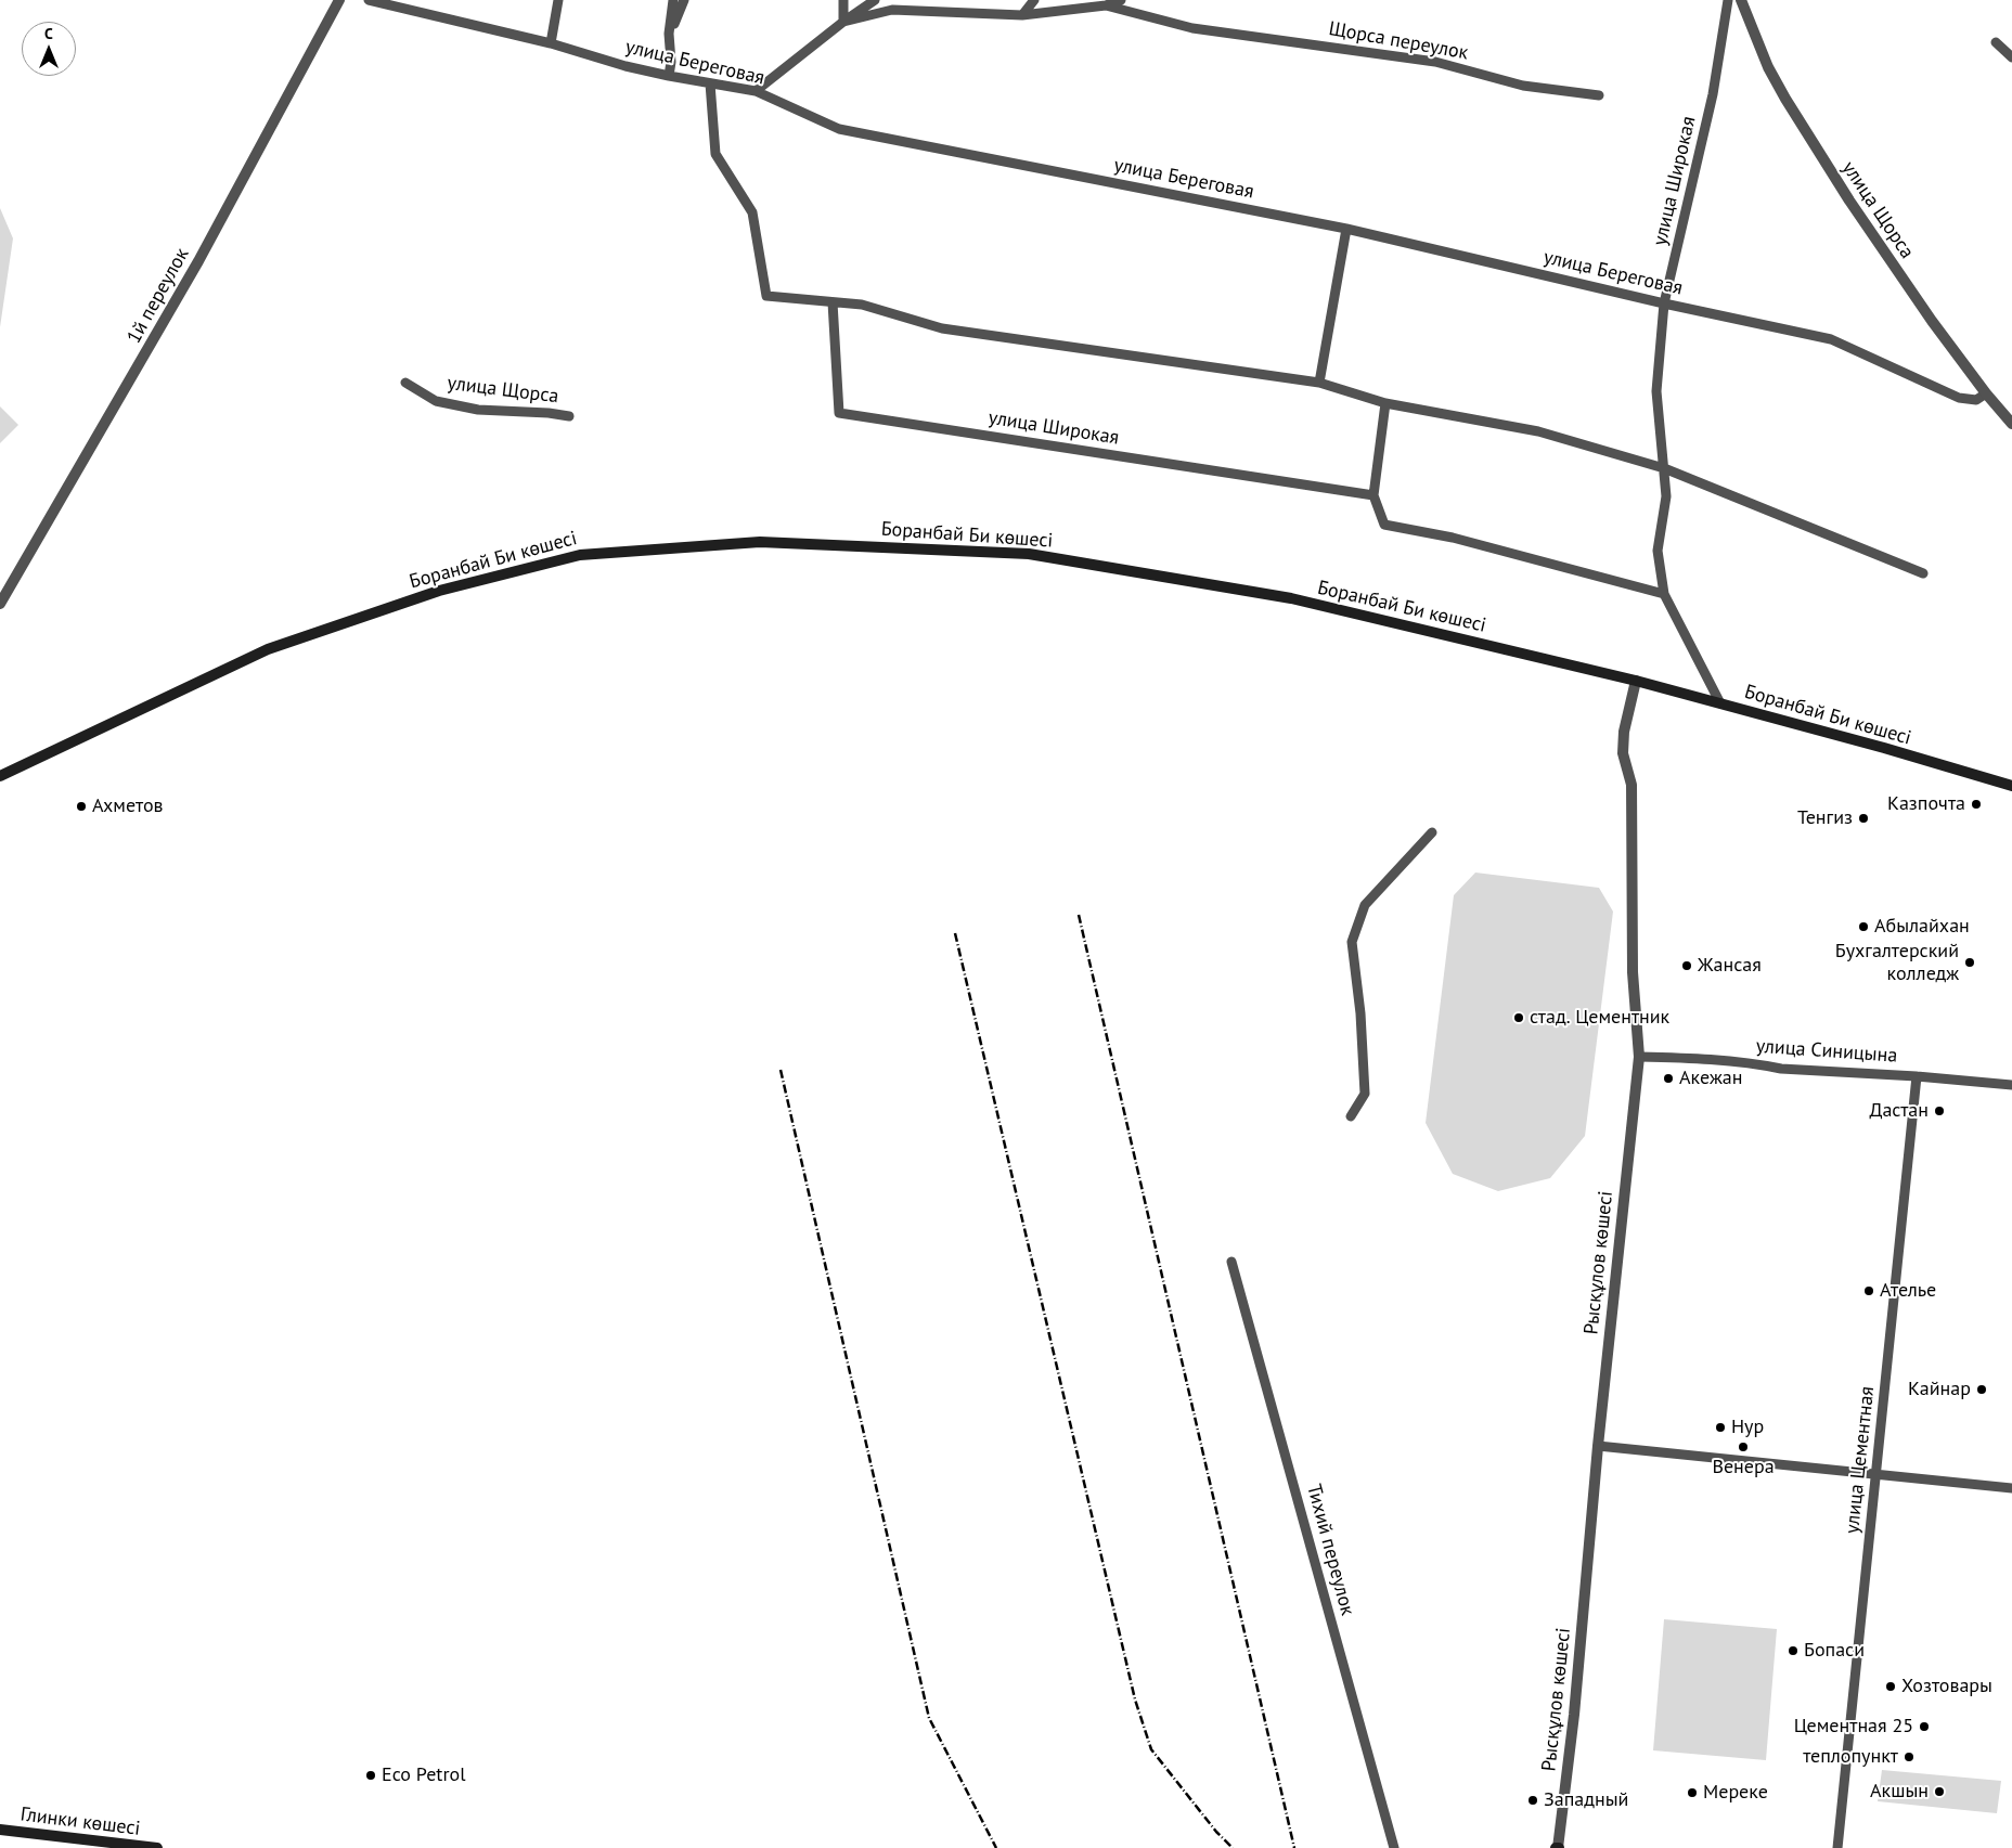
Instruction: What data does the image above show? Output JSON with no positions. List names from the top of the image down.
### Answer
{
  "streets": {
    "main road": ["Боранбай Би көшесі", "Глинки көшесі"],
    "street": [
      "Щорса переулок",
      "улица Береговая",
      "улица Широкая",
      "улица Щорса",
      "1й переулок",
      "улица Синицына",
      "Рысқұлов көшесі",
      "улица Цементная",
      "Тихий переулок"
    ]
  },
  "crossings": [
    ["улица Береговая", "улица Широкая"],
    ["улица Береговая", "улица Щорса"],
    ["улица Широкая", "Боранбай Би көшесі"],
    ["Боранбай Би көшесі", "Рысқұлов көшесі"],
    ["улица Синицына", "Рысқұлов көшесі"],
    ["улица Синицына", "улица Цементная"]
  ],
  "places": [
    "Казпочта",
    "Ахметов",
    "Тенгиз",
    "Абылайхан",
    "Бухгалтерский колледж",
    "Жансая",
    "стад. Цементник",
    "Акежан",
    "Дастан",
    "Ателье",
    "Кайнар",
    "Нур",
    "Венера",
    "Бопаси",
    "Хозтовары",
    "Цементная 25",
    "теплопункт",
    "Eco Petrol",
    "Акшын",
    "Мереке",
    "Западный"
  ],
  "north": "top"
}
